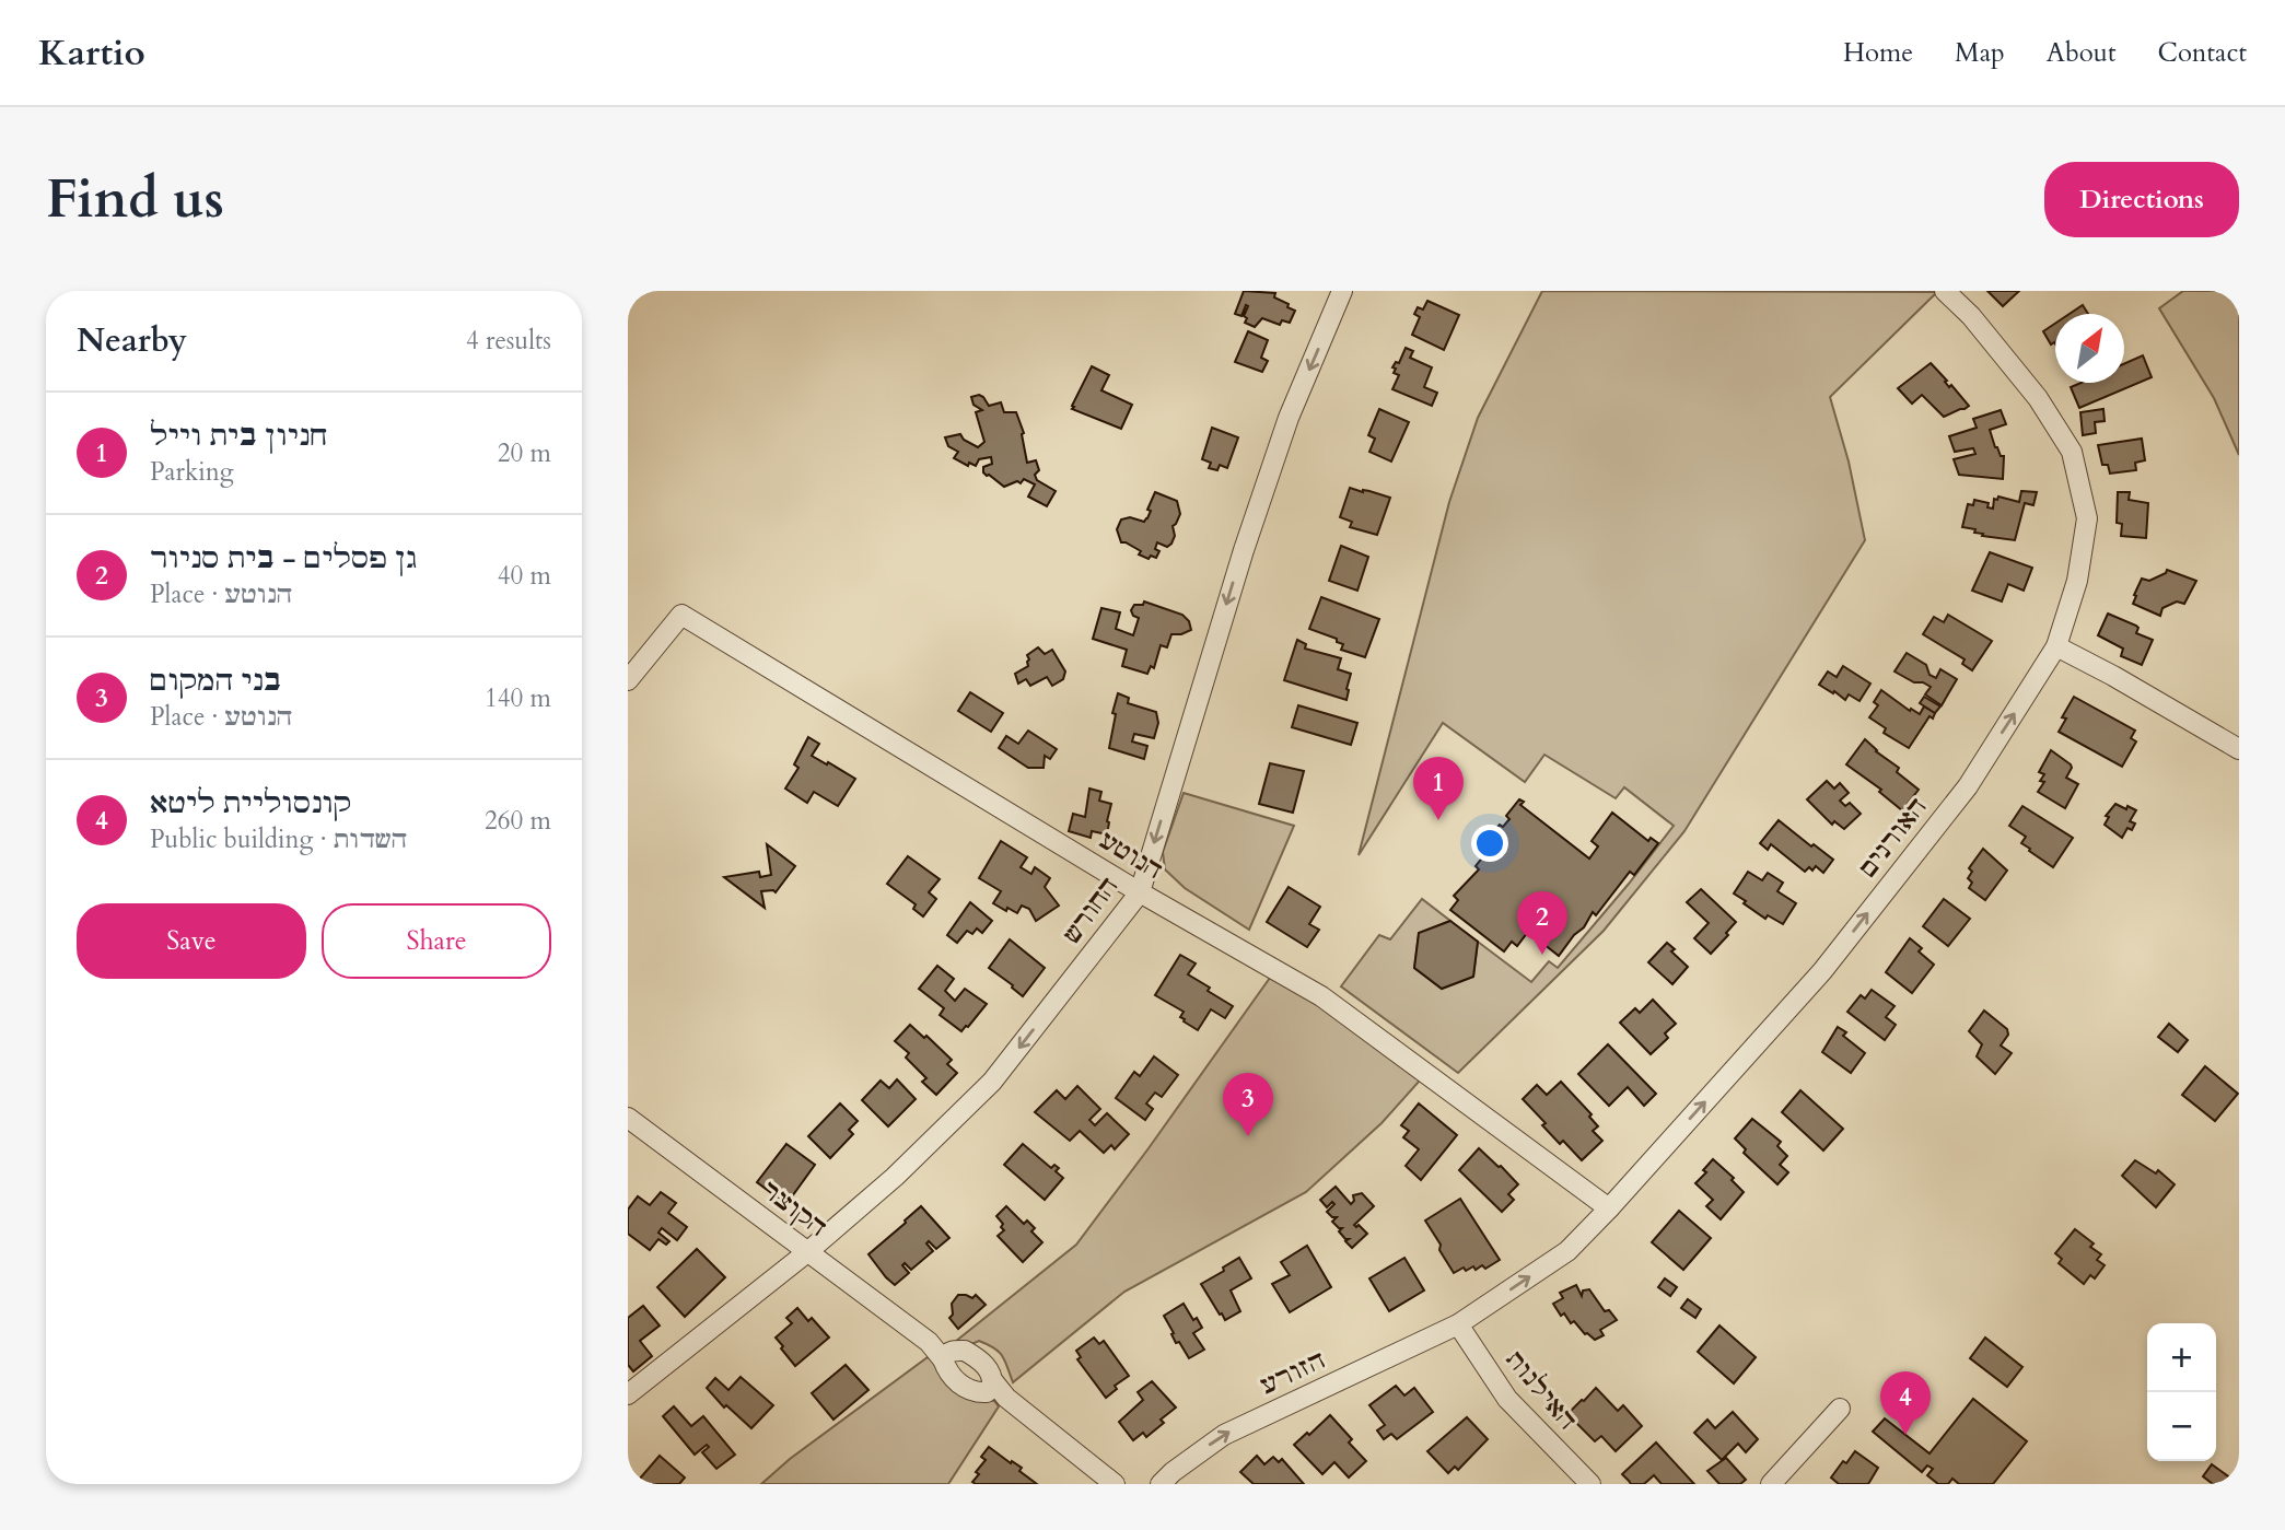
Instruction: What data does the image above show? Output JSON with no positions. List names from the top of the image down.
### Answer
{
  "streets": {
    "street": [
      "האורנים",
      "הנוטע",
      "החורש",
      "הקוצר",
      "הזורע",
      "האילנות"
    ]
  },
  "crossings": [
    ["האורנים", "הנוטע"],
    ["האורנים", "הזורע"],
    ["האורנים", "האילנות"],
    ["הנוטע", "החורש"],
    ["החורש", "הקוצר"],
    ["הזורע", "האילנות"]
  ],
  "one_way": ["האורנים", "החורש", "הזורע"],
  "north": "top right",
  "page": {
    "header": "Kartio",
    "nav": [
      "Home",
      "Map",
      "About",
      "Contact"
    ],
    "buttons": [
      "Directions",
      ["Save", "Share"]
    ],
    "title": "Find us",
    "heading": ["Nearby", "4 results"],
    "list": [
      {
        "mark": "1",
        "name": "חניון בית וייל",
        "note": "Parking",
        "value": "20 m"
      },
      {
        "mark": "2",
        "name": "גן פסלים - בית סניור",
        "note": "Place · הנוטע",
        "value": "40 m"
      },
      {
        "mark": "3",
        "name": "בני המקום",
        "note": "Place · הנוטע",
        "value": "140 m"
      },
      {
        "mark": "4",
        "name": "קונסוליית ליטא",
        "note": "Public building · השדות",
        "value": "260 m"
      }
    ],
    "pins": [
      "1",
      "2",
      "3",
      "4"
    ],
    "map_buttons": ["+", "−"]
  }
}
